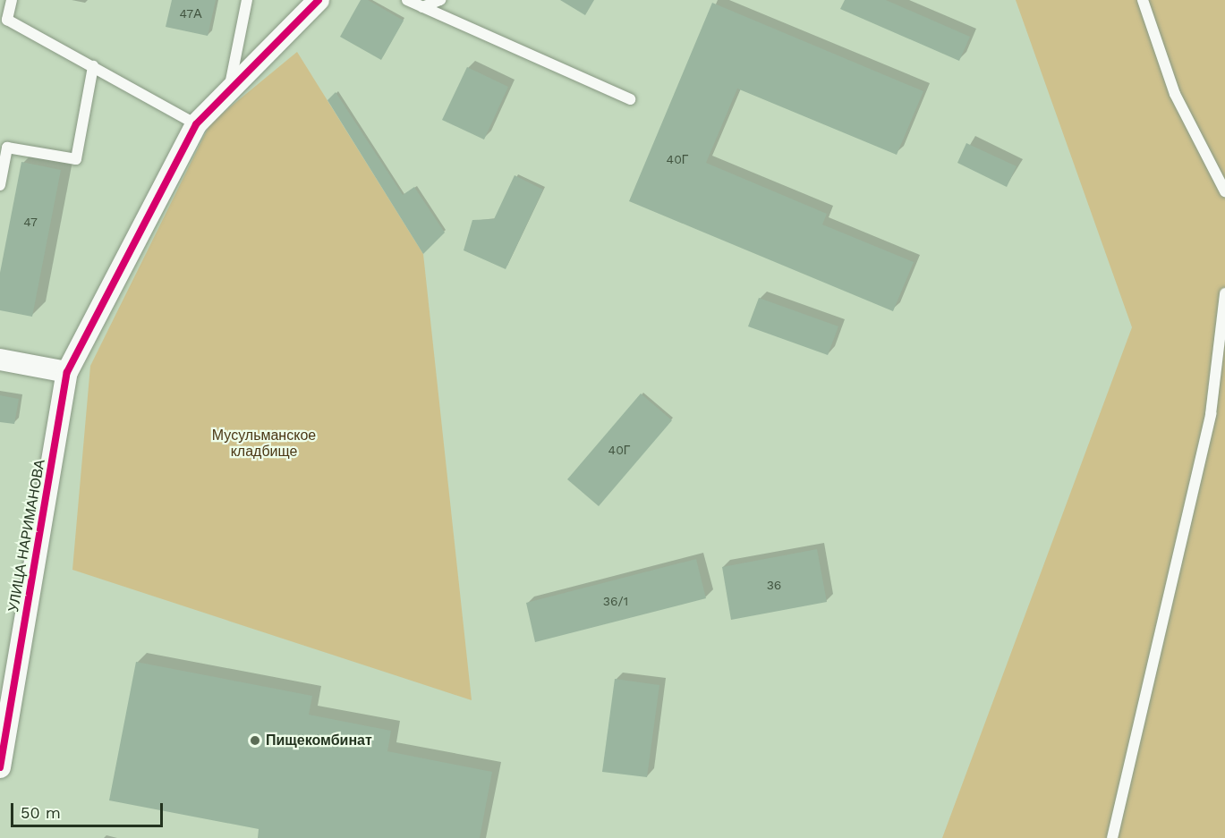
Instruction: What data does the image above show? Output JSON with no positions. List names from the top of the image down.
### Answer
{
  "streets": {
    "street": ["УЛИЦА НАРИМАНОВА"]
  },
  "parks": ["Мусульманское кладбище"],
  "places": ["Пищекомбинат"],
  "house_numbers": [
    "47А",
    "40Г",
    "47",
    "40Г",
    "36",
    "36/1"
  ],
  "scale_bar": "50 m"
}
